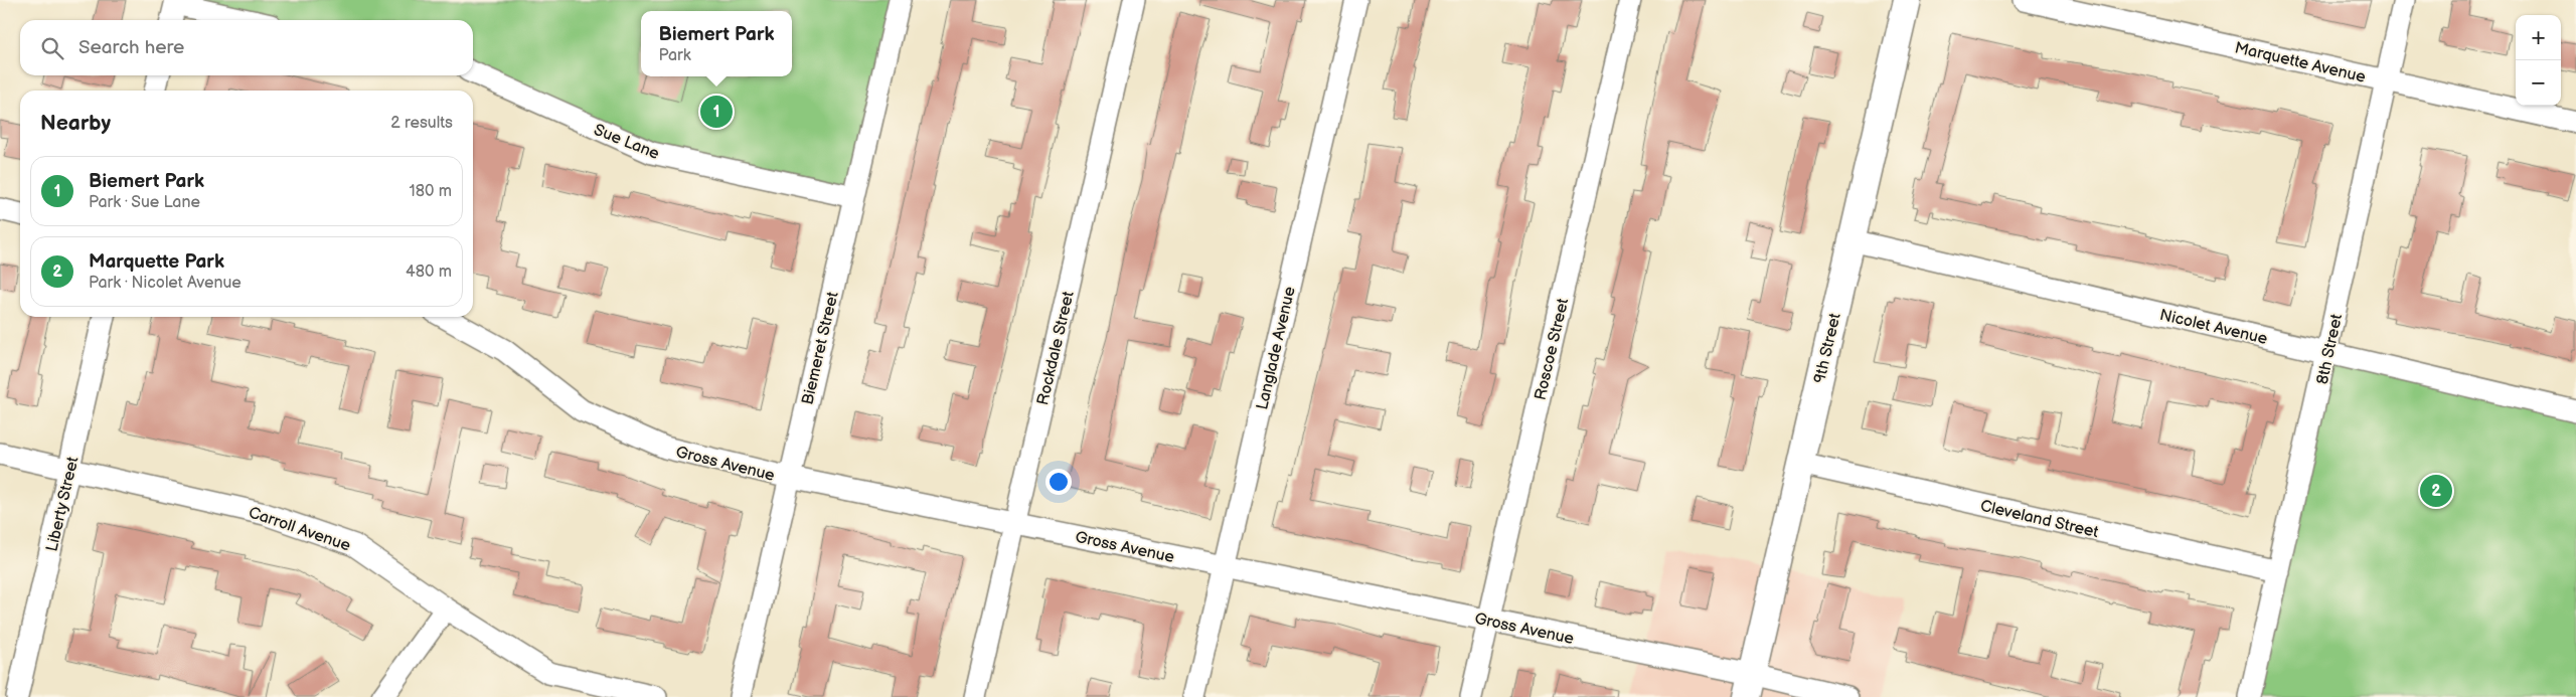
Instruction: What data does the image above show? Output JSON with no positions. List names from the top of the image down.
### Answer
{
  "streets": {
    "street": [
      "Marquette Avenue",
      "Sue Lane",
      "Nicolet Avenue",
      "Biemeret Street",
      "Rockdale Street",
      "Langlade Avenue",
      "9th Street",
      "Roscoe Street",
      "8th Street",
      "Gross Avenue",
      "Liberty Street",
      "Cleveland Street",
      "Carroll Avenue"
    ]
  },
  "crossings": [
    ["Marquette Avenue", "8th Street"],
    ["Sue Lane", "Biemeret Street"],
    ["Nicolet Avenue", "9th Street"],
    ["Nicolet Avenue", "8th Street"],
    ["Biemeret Street", "Gross Avenue"],
    ["Rockdale Street", "Gross Avenue"],
    ["Langlade Avenue", "Gross Avenue"],
    ["9th Street", "Gross Avenue"],
    ["9th Street", "Cleveland Street"],
    ["Roscoe Street", "Gross Avenue"],
    ["8th Street", "Cleveland Street"],
    ["Liberty Street", "Carroll Avenue"]
  ],
  "page": {
    "popup": ["Biemert Park", "Park"],
    "map_buttons": ["+", "−"],
    "search": "Search here",
    "heading": ["Nearby", "2 results"],
    "pins": ["1", "2"],
    "list": [
      {
        "mark": "1",
        "name": "Biemert Park",
        "note": "Park · Sue Lane",
        "value": "180 m"
      },
      {
        "mark": "2",
        "name": "Marquette Park",
        "note": "Park · Nicolet Avenue",
        "value": "480 m"
      }
    ]
  }
}
